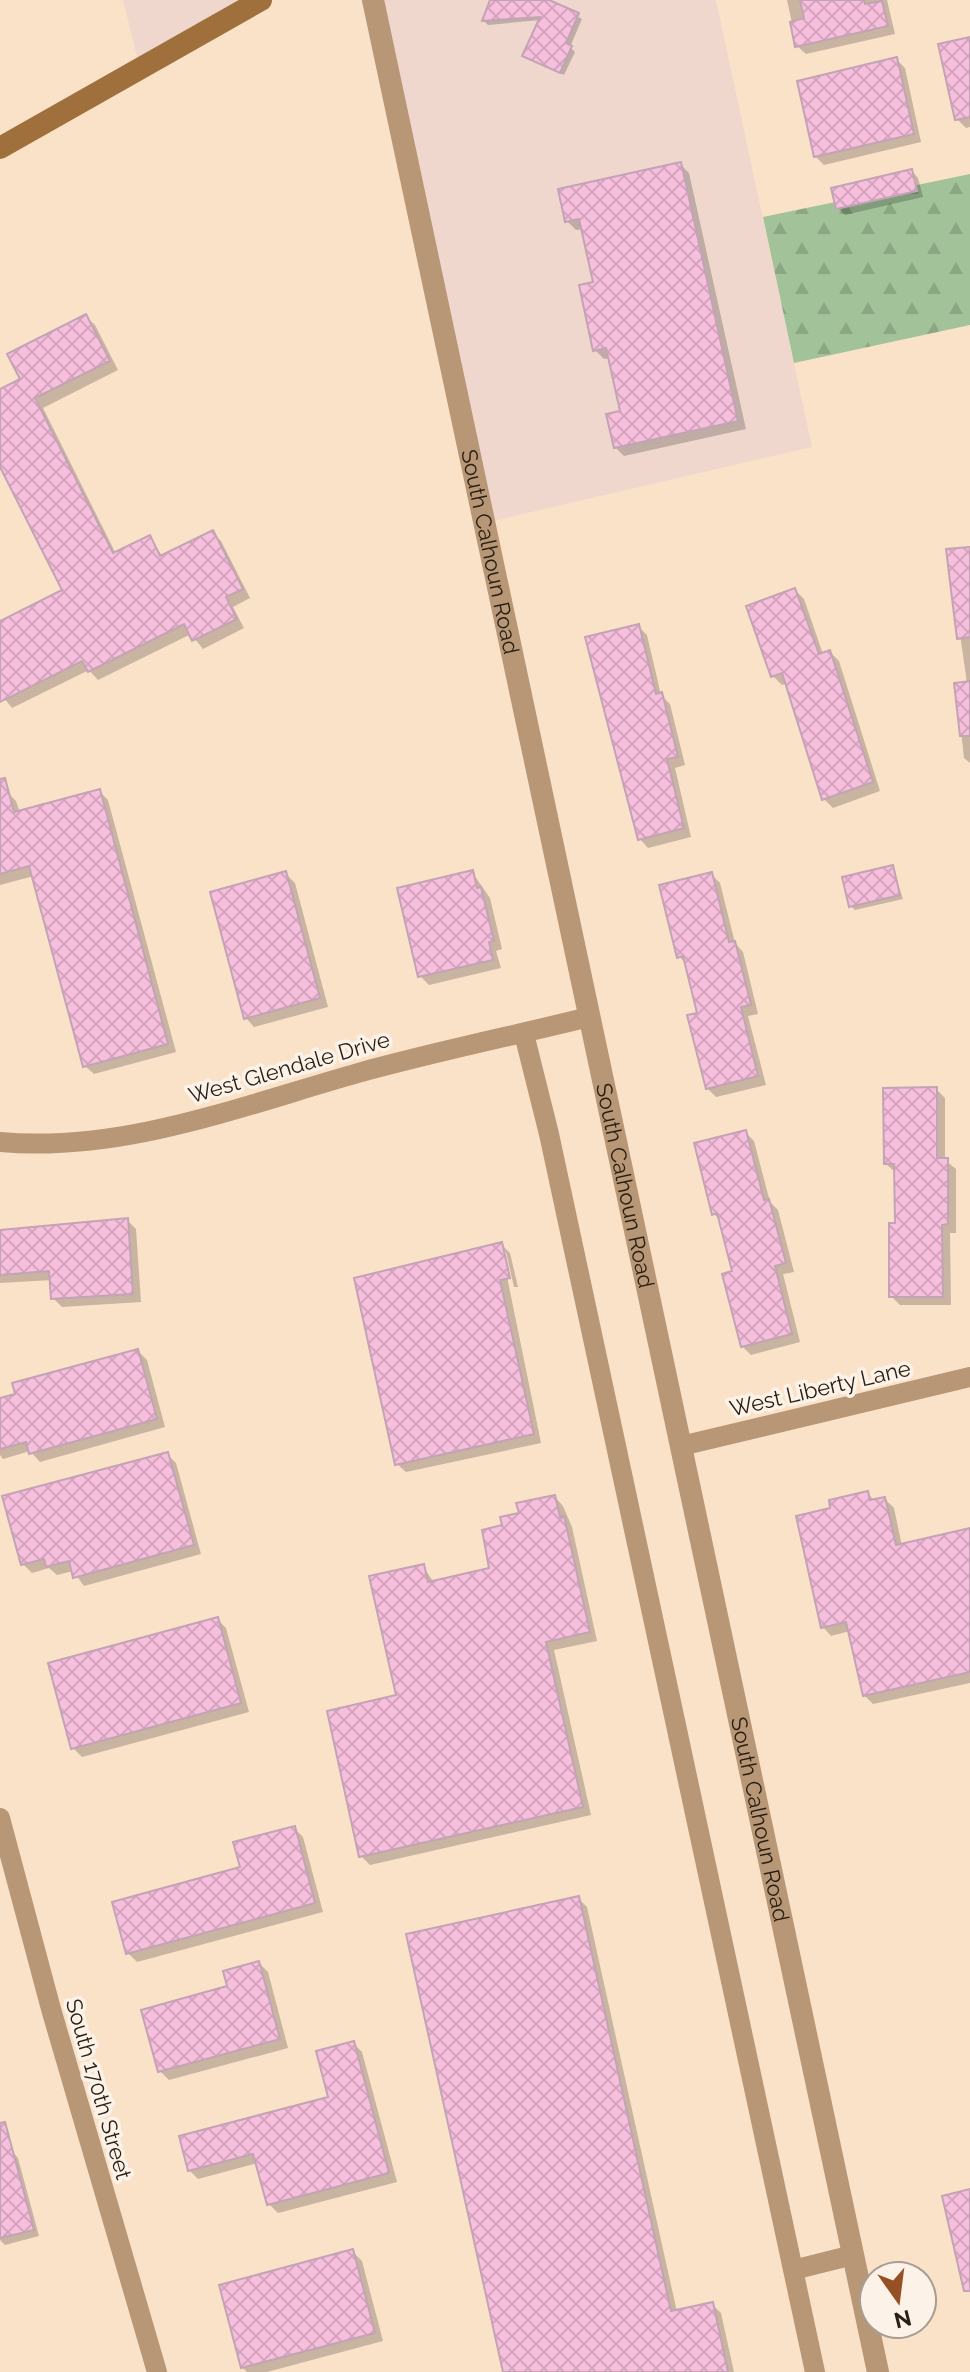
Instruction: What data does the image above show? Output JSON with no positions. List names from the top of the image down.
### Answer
{
  "streets": {
    "street": [
      "South Calhoun Road",
      "West Glendale Drive",
      "West Liberty Lane",
      "South 170th Street"
    ]
  },
  "crossings": [
    ["South Calhoun Road", "West Glendale Drive"],
    ["South Calhoun Road", "West Liberty Lane"]
  ],
  "north": "bottom"
}
